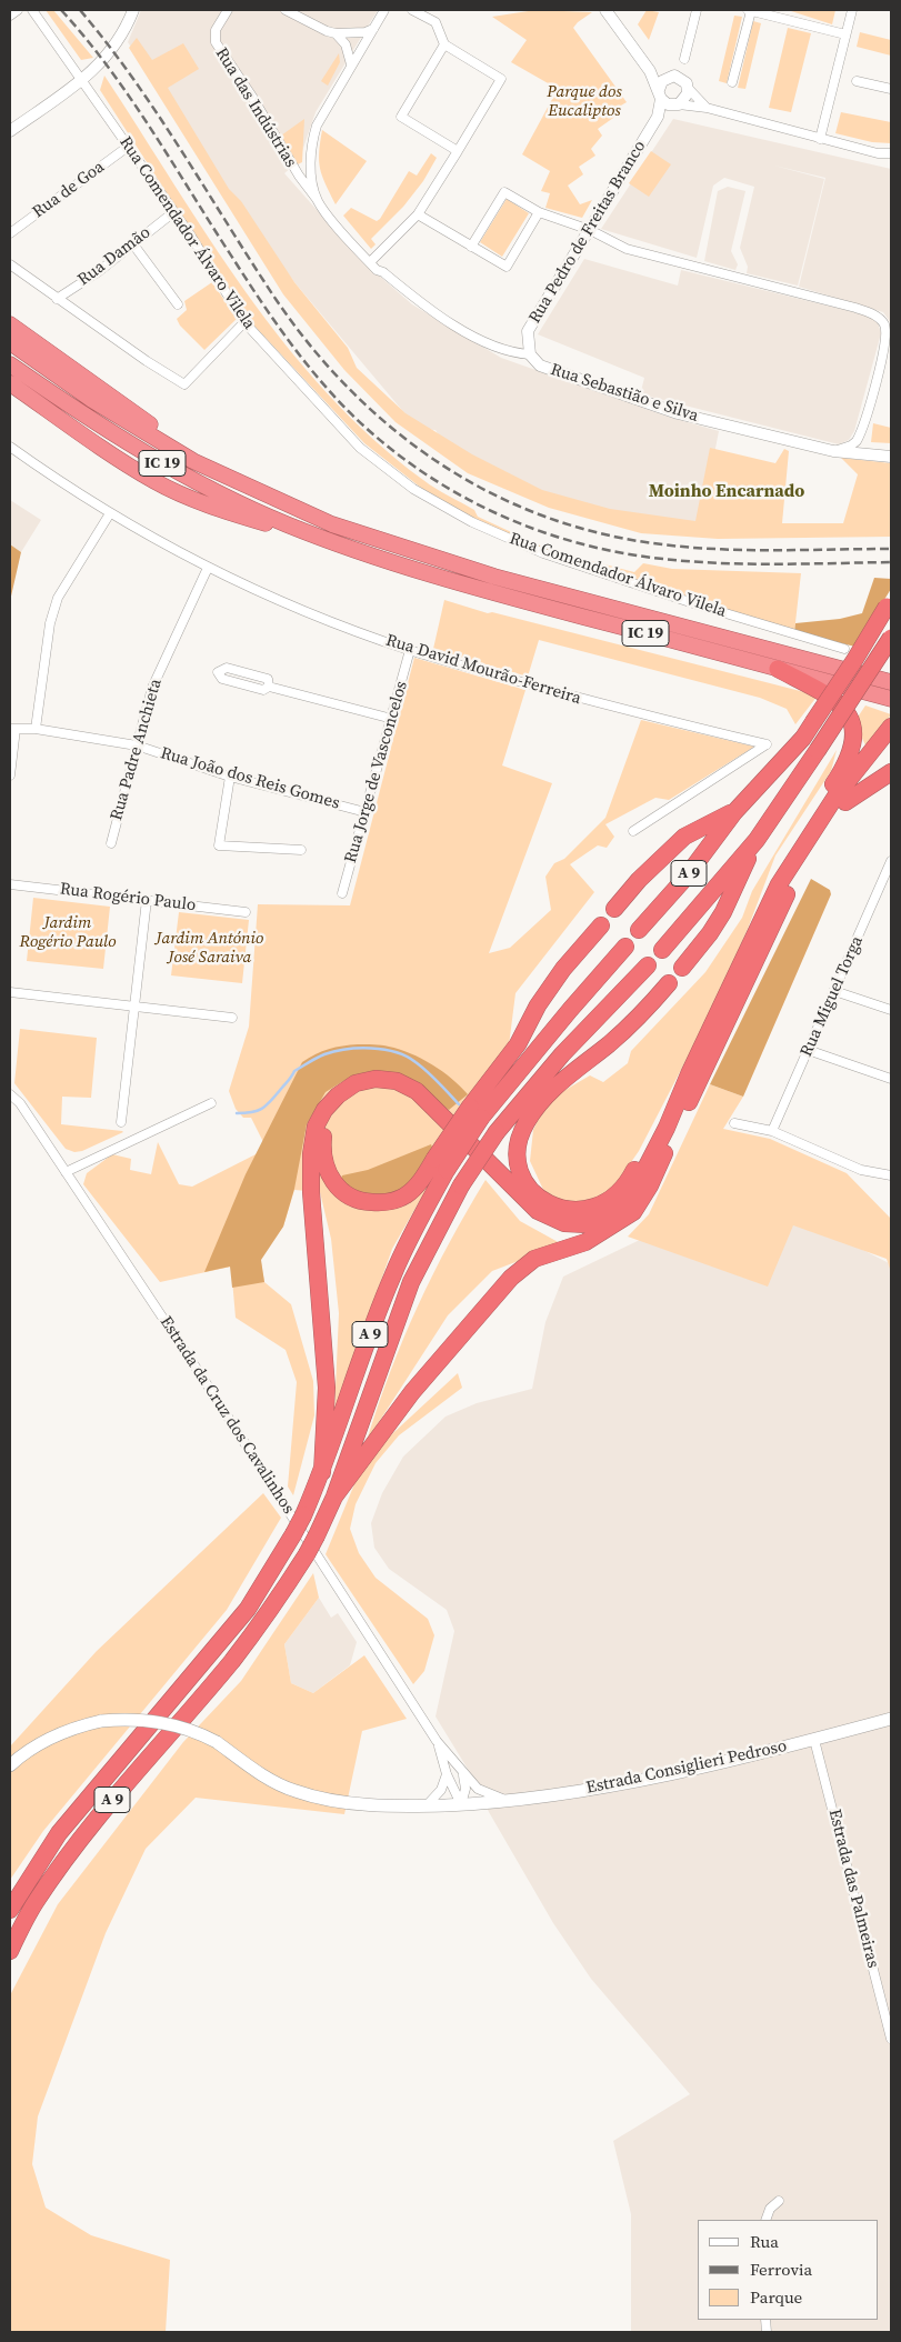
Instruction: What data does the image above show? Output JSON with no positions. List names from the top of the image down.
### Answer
{
  "streets": {
    "highway": ["IC 19", "A 9"],
    "main road": ["Estrada Consiglieri Pedroso"],
    "street": [
      "Rua das Indústrias",
      "Rua de Goa",
      "Rua Pedro de Freitas Branco",
      "Rua Comendador Álvaro Vilela",
      "Rua Damão",
      "Rua Sebastião e Silva",
      "Rua David Mourão-Ferreira",
      "Rua Padre Anchieta",
      "Rua Jorge de Vasconcelos",
      "Rua João dos Reis Gomes",
      "Rua Rogério Paulo",
      "Rua Miguel Torga",
      "Estrada da Cruz dos Cavalinhos",
      "Estrada das Palmeiras"
    ]
  },
  "crossings": [
    ["Rua das Indústrias", "Rua Sebastião e Silva"],
    ["Rua de Goa", "Rua Comendador Álvaro Vilela"],
    ["Rua Pedro de Freitas Branco", "Rua Sebastião e Silva"],
    ["Rua Comendador Álvaro Vilela", "Rua Damão"],
    ["Rua David Mourão-Ferreira", "Rua Padre Anchieta"],
    ["Rua David Mourão-Ferreira", "Rua Jorge de Vasconcelos"],
    ["Rua Padre Anchieta", "Rua João dos Reis Gomes"],
    ["Rua Jorge de Vasconcelos", "Rua João dos Reis Gomes"],
    ["Estrada da Cruz dos Cavalinhos", "Estrada Consiglieri Pedroso"],
    ["Estrada Consiglieri Pedroso", "Estrada das Palmeiras"]
  ],
  "districts": ["Moinho Encarnado"],
  "parks": ["Parque dos Eucaliptos", "Jardim Rogério Paulo", "Jardim António José Saraiva"],
  "legend": ["Rua", "Ferrovia", "Parque"]
}
